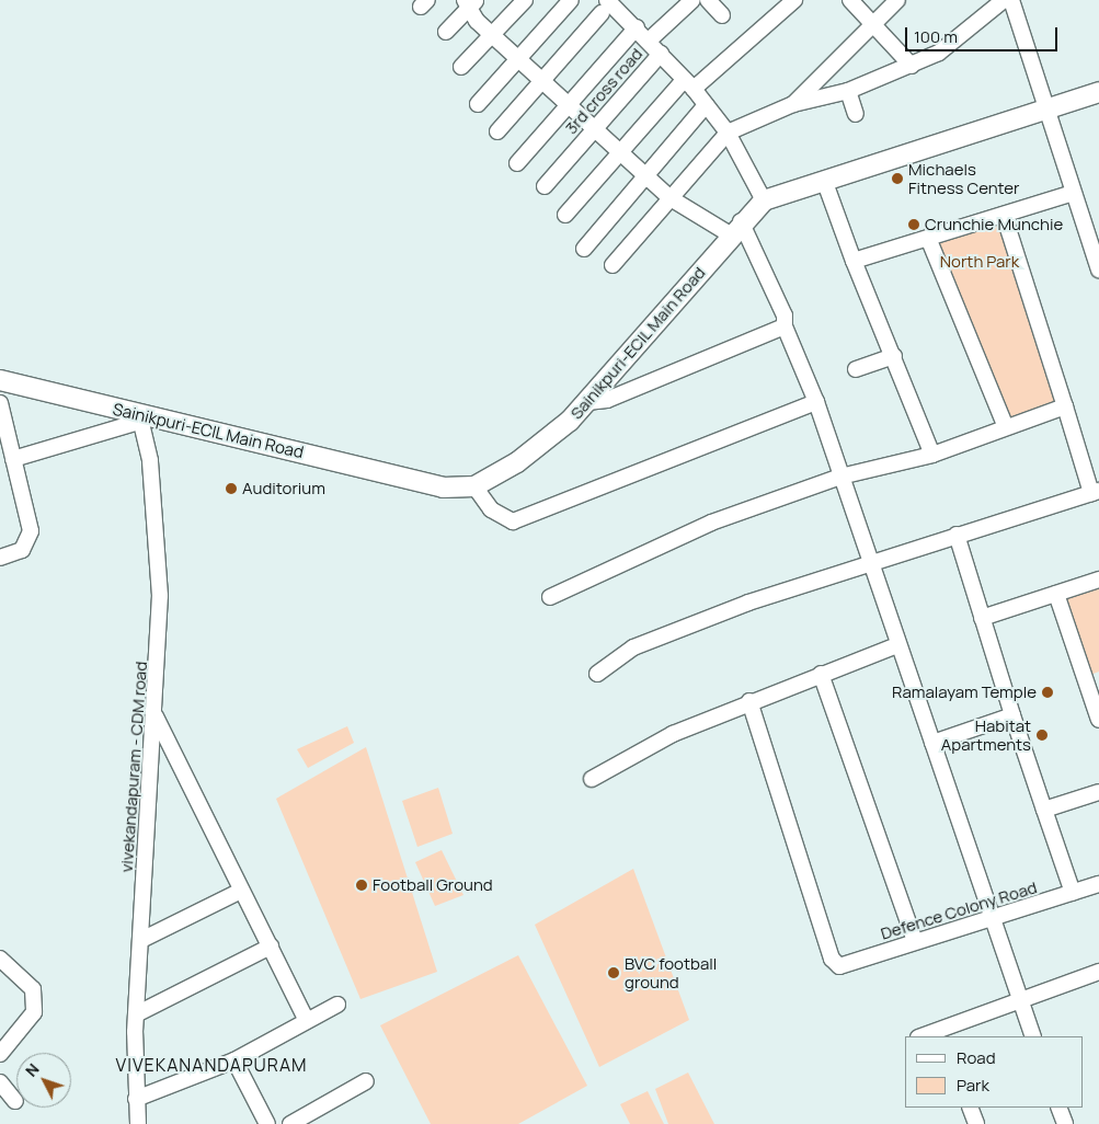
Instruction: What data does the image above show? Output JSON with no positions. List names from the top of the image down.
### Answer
{
  "streets": {
    "main road": ["Sainikpuri-ECIL Main Road"],
    "street": ["3rd cross road", "vivekandapuram - CDM road", "Defence Colony Road"]
  },
  "crossings": [
    ["Sainikpuri-ECIL Main Road", "vivekandapuram - CDM road"]
  ],
  "districts": ["VIVEKANANDAPURAM"],
  "parks": ["North Park"],
  "places": [
    "Michaels Fitness Center",
    "Crunchie Munchie",
    "Auditorium",
    "Ramalayam Temple",
    "Habitat Apartments",
    "Football Ground",
    "BVC football ground"
  ],
  "legend": ["Road", "Park"],
  "scale_bar": "100 m",
  "north": "top left"
}
